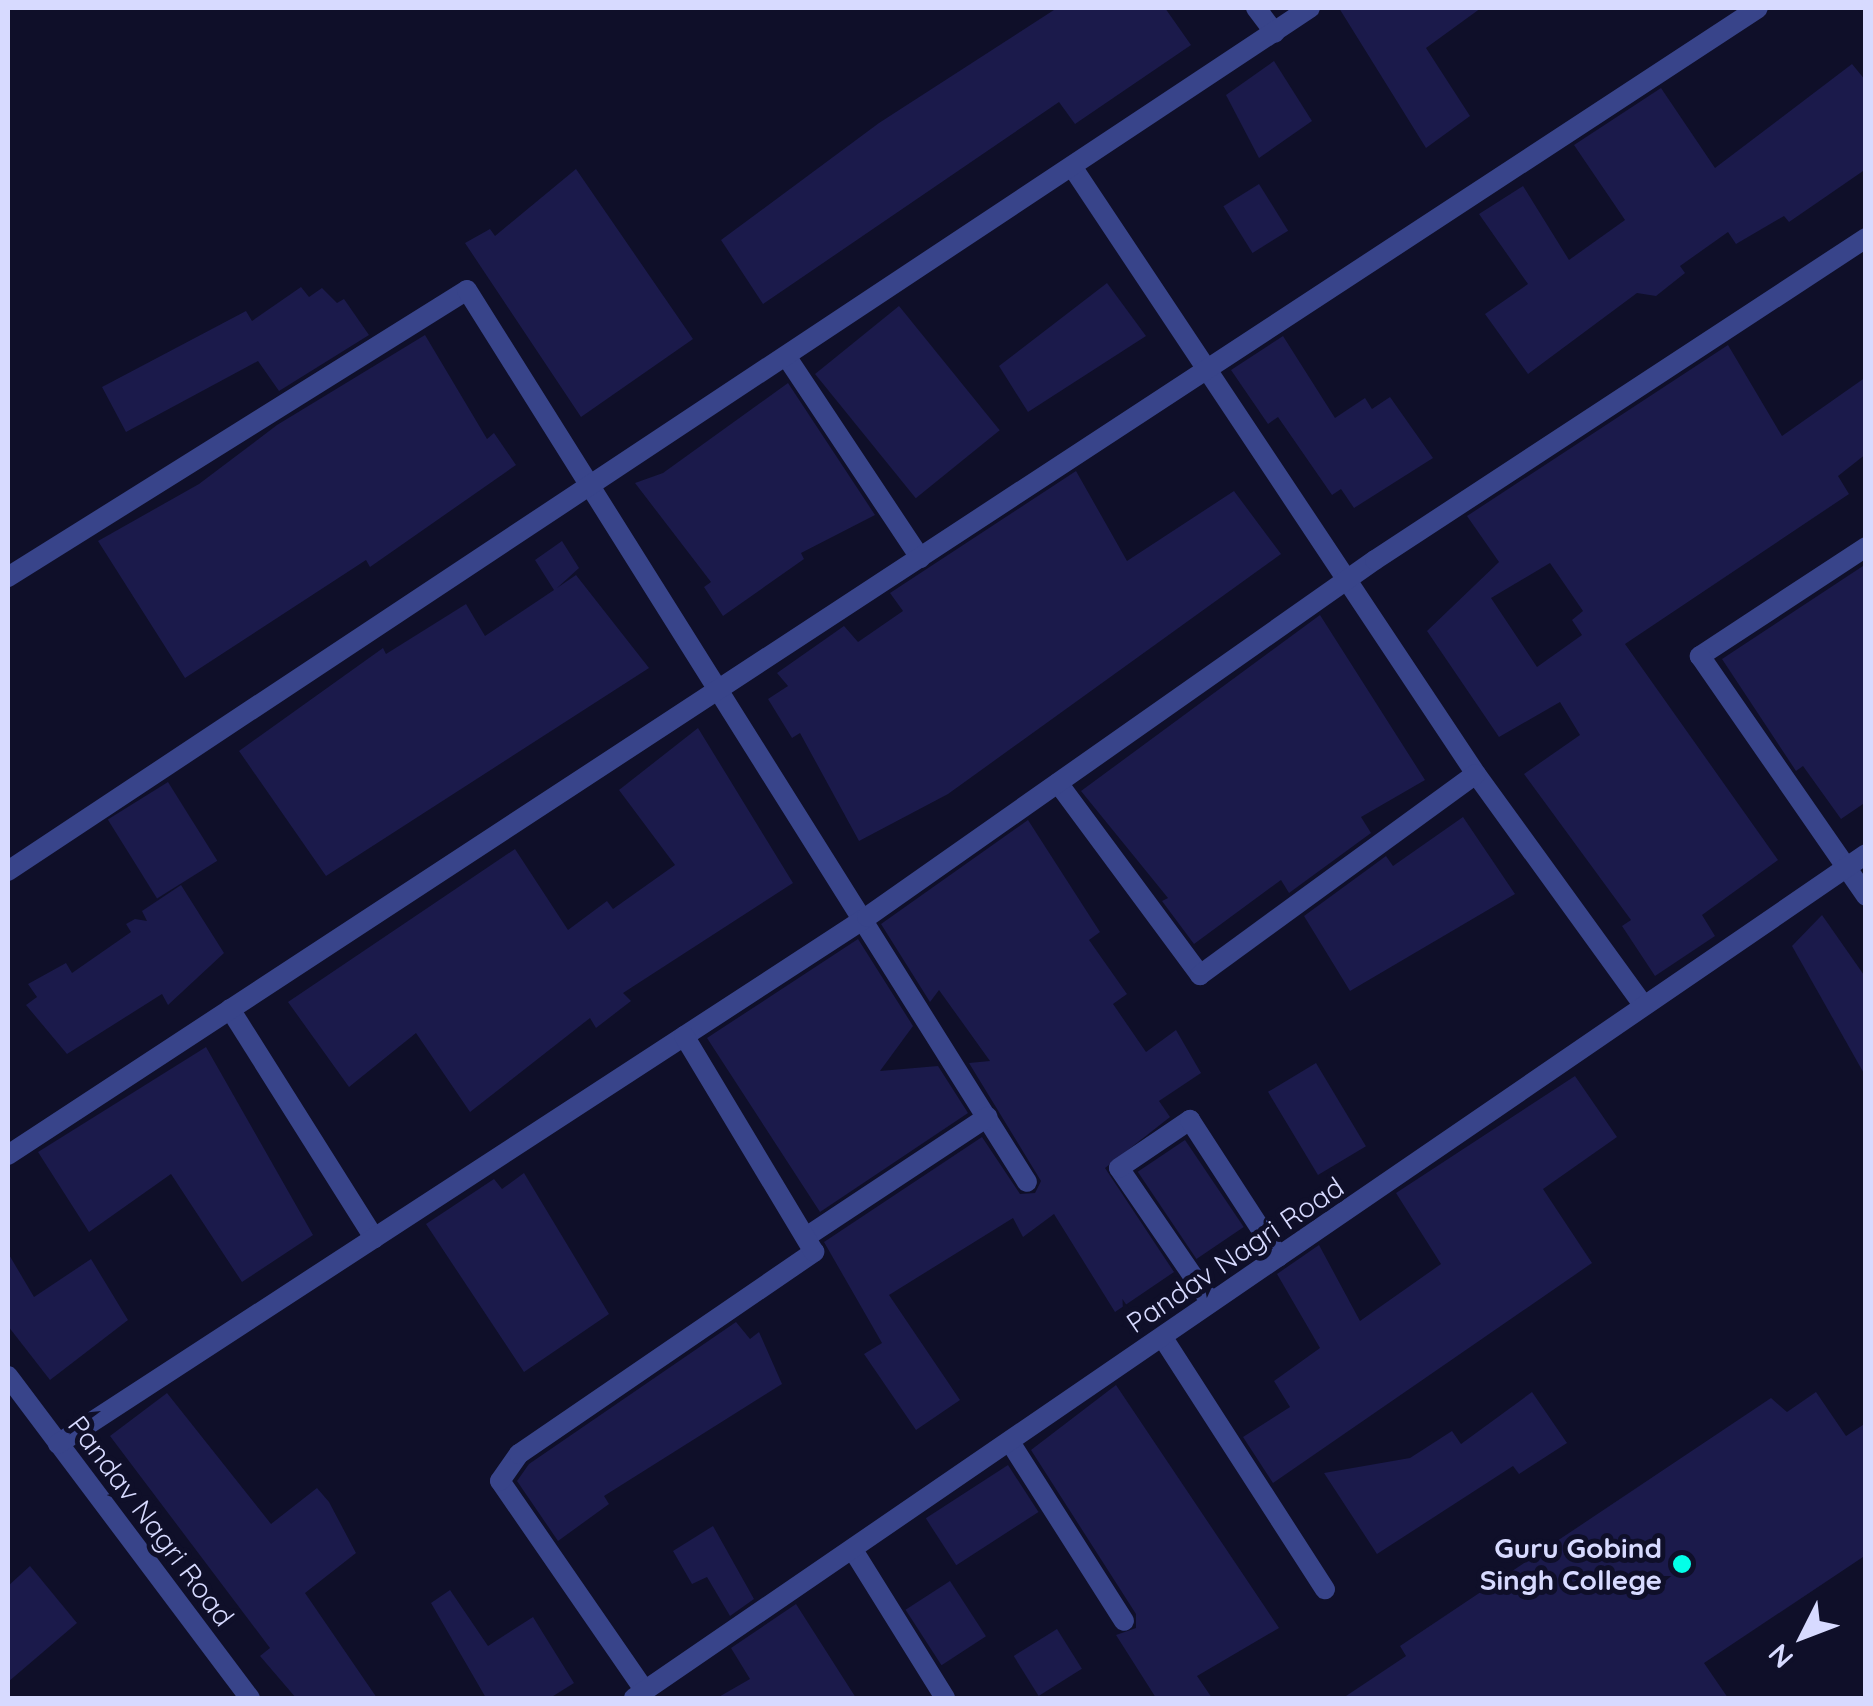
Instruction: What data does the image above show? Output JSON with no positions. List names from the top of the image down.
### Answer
{
  "streets": {
    "street": ["Pandav Nagri Road"]
  },
  "places": ["Guru Gobind Singh College"],
  "north": "bottom left"
}
